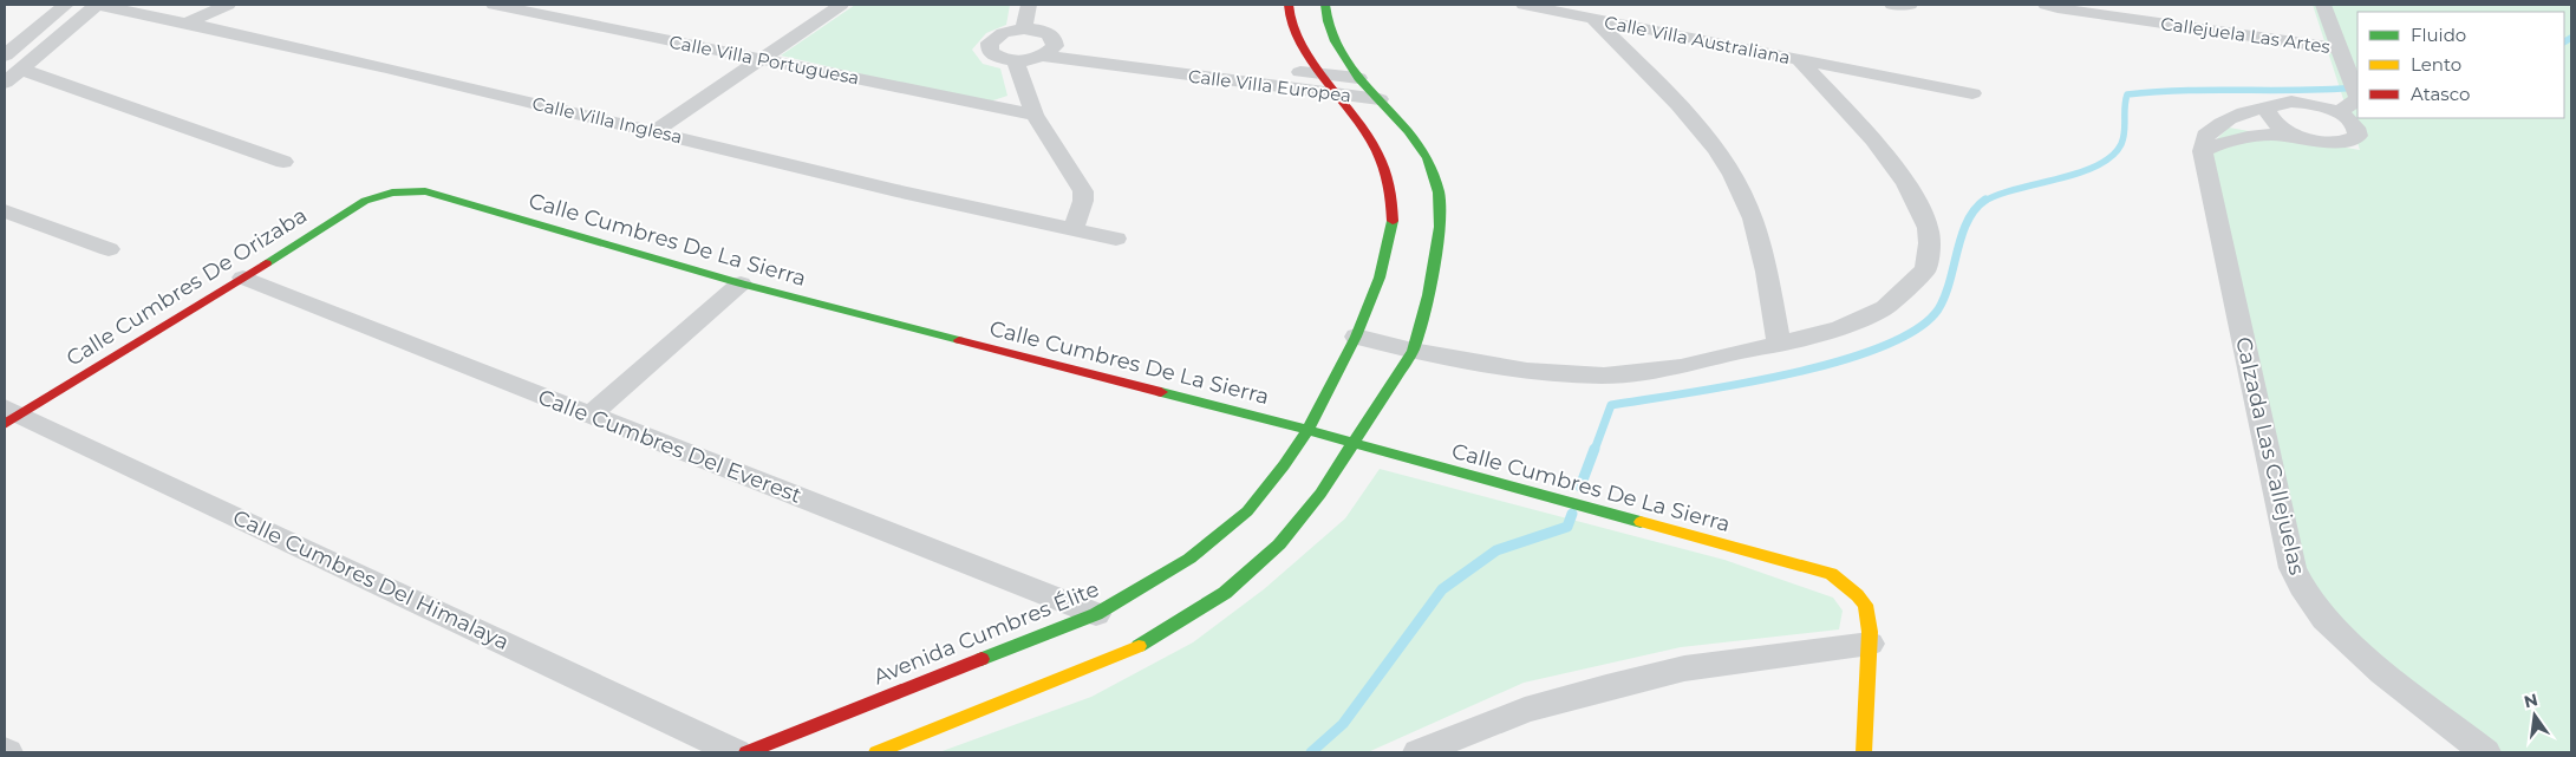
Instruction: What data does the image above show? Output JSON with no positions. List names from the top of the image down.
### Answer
{
  "streets": {
    "street": [
      "Callejuela Las Artes",
      "Calle Villa Australiana",
      "Calle Villa Portuguesa",
      "Calle Villa Europea",
      "Calle Villa Inglesa",
      "Calle Cumbres De La Sierra",
      "Calle Cumbres De Orizaba",
      "Calle Cumbres Del Everest",
      "Calzada Las Callejuelas",
      "Calle Cumbres Del Himalaya",
      "Avenida Cumbres Élite"
    ]
  },
  "crossings": [
    ["Calle Villa Europea", "Avenida Cumbres Élite"],
    ["Calle Cumbres De La Sierra", "Calle Cumbres De Orizaba"],
    ["Calle Cumbres De La Sierra", "Avenida Cumbres Élite"],
    ["Calle Cumbres De Orizaba", "Calle Cumbres Del Everest"],
    ["Calle Cumbres De Orizaba", "Calle Cumbres Del Himalaya"],
    ["Calle Cumbres Del Everest", "Avenida Cumbres Élite"]
  ],
  "legend": ["Fluido", "Lento", "Atasco"],
  "north": "top"
}
